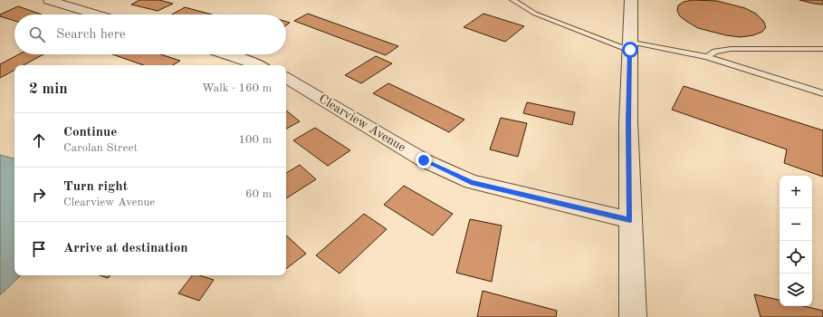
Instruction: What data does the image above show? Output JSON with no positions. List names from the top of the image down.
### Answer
{
  "streets": {
    "street": ["Clearview Avenue"]
  },
  "page": {
    "search": "Search here",
    "heading": ["2 min", "Walk · 160 m"],
    "list": [
      ["Continue", "Carolan Street", "100 m"],
      ["Turn right", "Clearview Avenue", "60 m"],
      "Arrive at destination"
    ],
    "map_buttons": ["+", "−"]
  }
}
